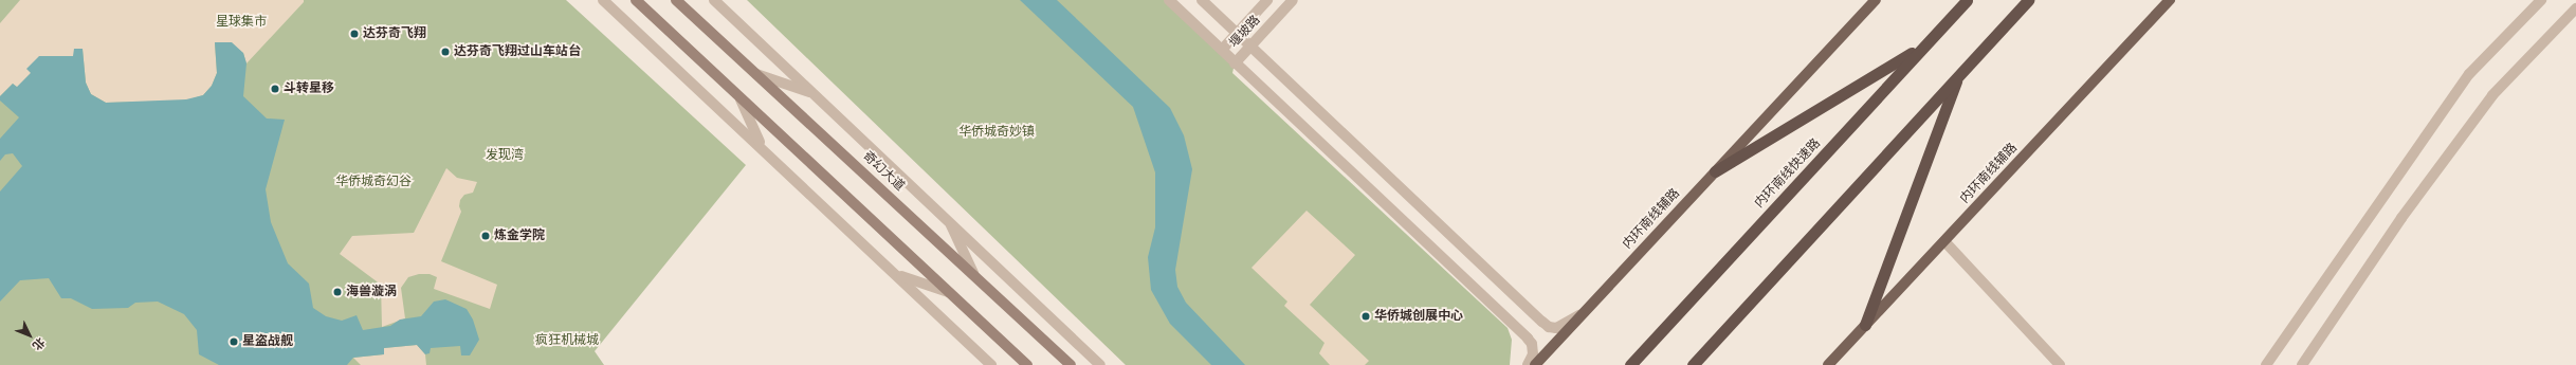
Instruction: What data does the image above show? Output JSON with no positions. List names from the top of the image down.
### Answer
{
  "streets": {
    "highway": ["内环南线快速路"],
    "main road": ["奇幻大道", "内环南线辅路"],
    "street": ["堰坡路"]
  },
  "parks": [
    "星球集市",
    "华侨城奇妙镇",
    "发现湾",
    "华侨城奇幻谷",
    "疯狂机械城"
  ],
  "places": [
    "达芬奇飞翔",
    "达芬奇飞翔过山车站台",
    "斗转星移",
    "炼金学院",
    "海兽漩涡",
    "华侨城创展中心",
    "星盗战舰"
  ],
  "north": "bottom right"
}
